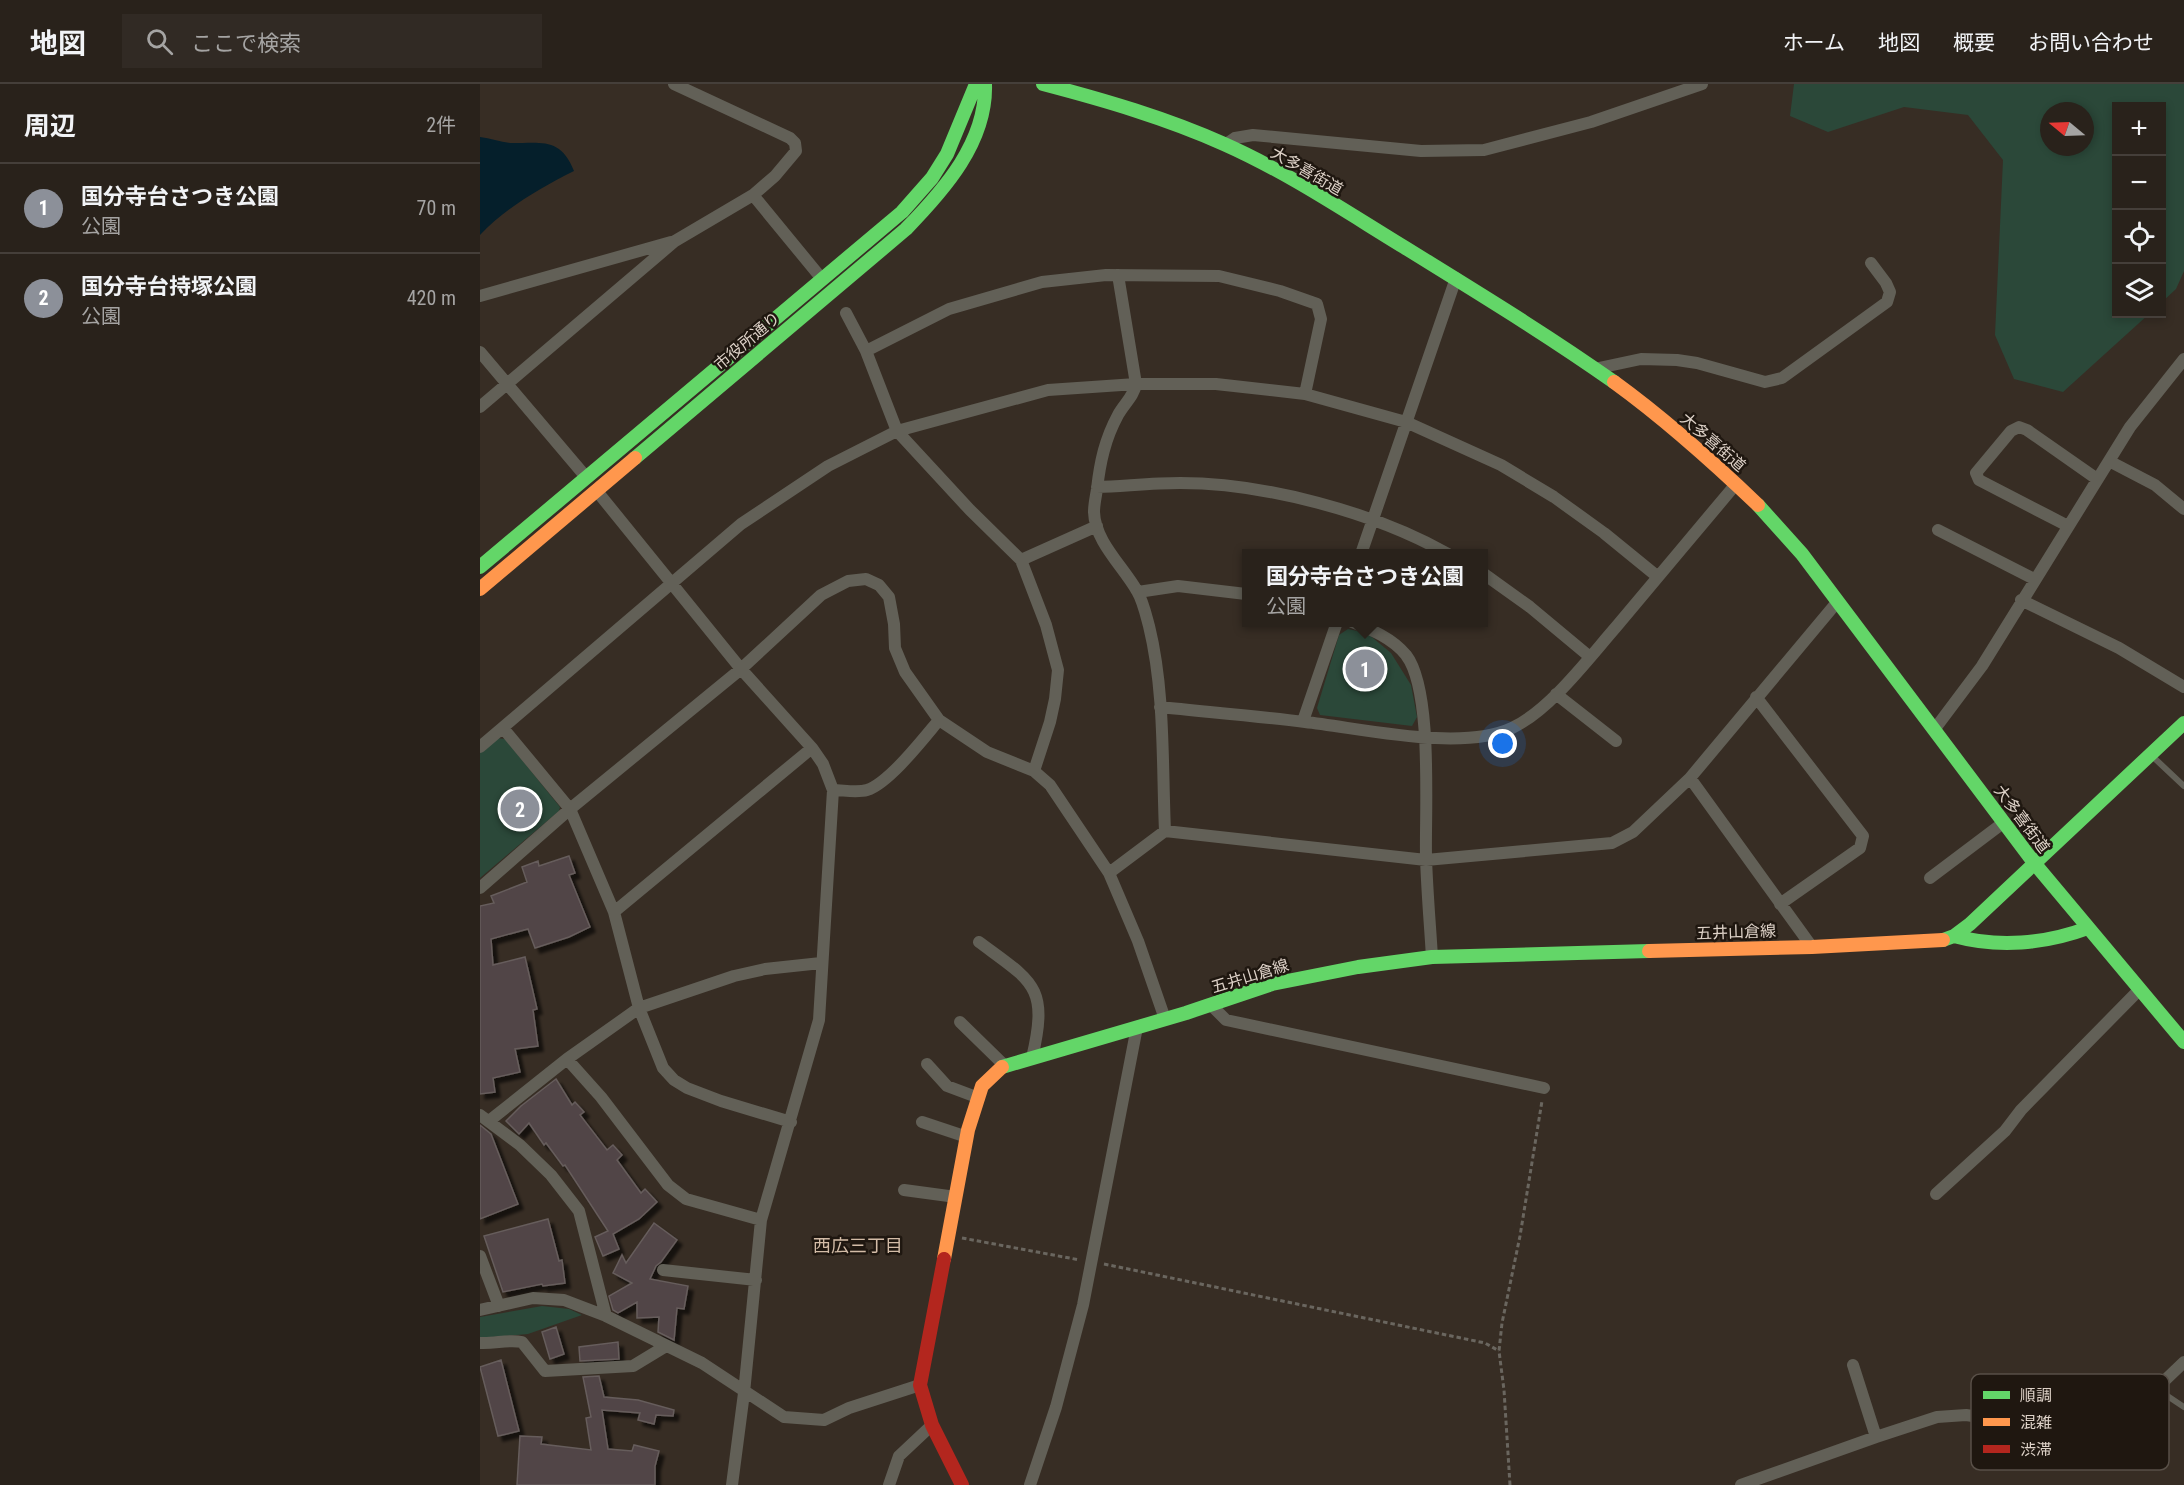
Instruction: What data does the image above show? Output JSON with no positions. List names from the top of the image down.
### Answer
{
  "streets": {
    "main road": ["大多喜街道", "市役所通り", "五井山倉線"]
  },
  "crossings": [
    ["大多喜街道", "五井山倉線"]
  ],
  "districts": ["西広三丁目"],
  "legend": ["順調", "混雑", "渋滞"],
  "north": "left",
  "page": {
    "header": "地図",
    "search": "ここで検索",
    "nav": [
      "ホーム",
      "地図",
      "概要",
      "お問い合わせ"
    ],
    "heading": ["周辺", "2件"],
    "map_buttons": ["+", "−"],
    "list": [
      {
        "mark": "1",
        "name": "国分寺台さつき公園",
        "note": "公園",
        "value": "70 m"
      },
      {
        "mark": "2",
        "name": "国分寺台持塚公園",
        "note": "公園",
        "value": "420 m"
      }
    ],
    "popup": ["国分寺台さつき公園", "公園"],
    "pins": ["1", "2"]
  }
}
